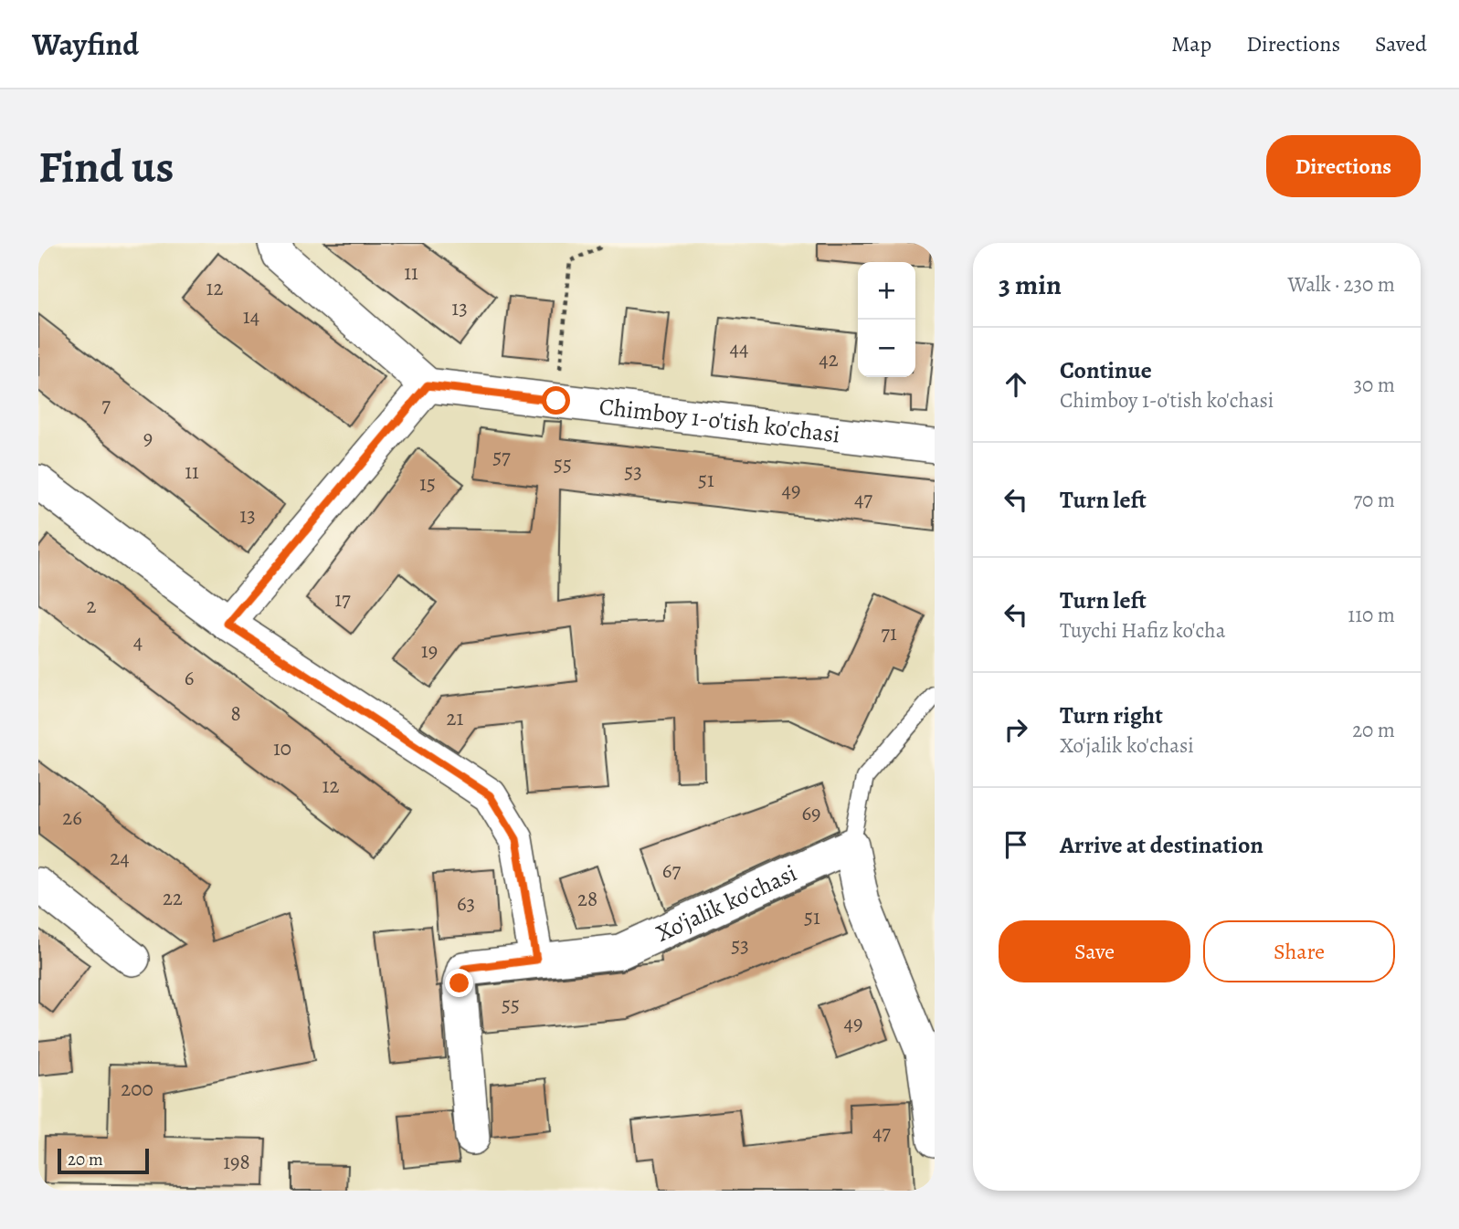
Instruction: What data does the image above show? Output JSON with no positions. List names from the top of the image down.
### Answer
{
  "streets": {
    "street": ["Chimboy 1-o'tish ko'chasi", "Xo'jalik ko'chasi"]
  },
  "house_numbers": [
    "11",
    "12",
    "13",
    "14",
    "44",
    "42",
    "7",
    "9",
    "57",
    "55",
    "11",
    "53",
    "51",
    "15",
    "49",
    "47",
    "13",
    "17",
    "2",
    "71",
    "4",
    "19",
    "6",
    "8",
    "21",
    "10",
    "12",
    "69",
    "26",
    "24",
    "67",
    "22",
    "28",
    "63",
    "51",
    "53",
    "55",
    "49",
    "200",
    "47",
    "198"
  ],
  "scale_bar": "20 m",
  "page": {
    "header": "Wayfind",
    "nav": ["Map", "Directions", "Saved"],
    "buttons": [
      "Directions",
      ["Save", "Share"]
    ],
    "title": "Find us",
    "heading": ["3 min", "Walk · 230 m"],
    "map_buttons": ["+", "−"],
    "list": [
      ["Continue", "Chimboy 1-o'tish ko'chasi", "30 m"],
      ["Turn left", "70 m"],
      ["Turn left", "Tuychi Hafiz ko'cha", "110 m"],
      ["Turn right", "Xo'jalik ko'chasi", "20 m"],
      "Arrive at destination"
    ],
    "scale": "20 m"
  }
}
